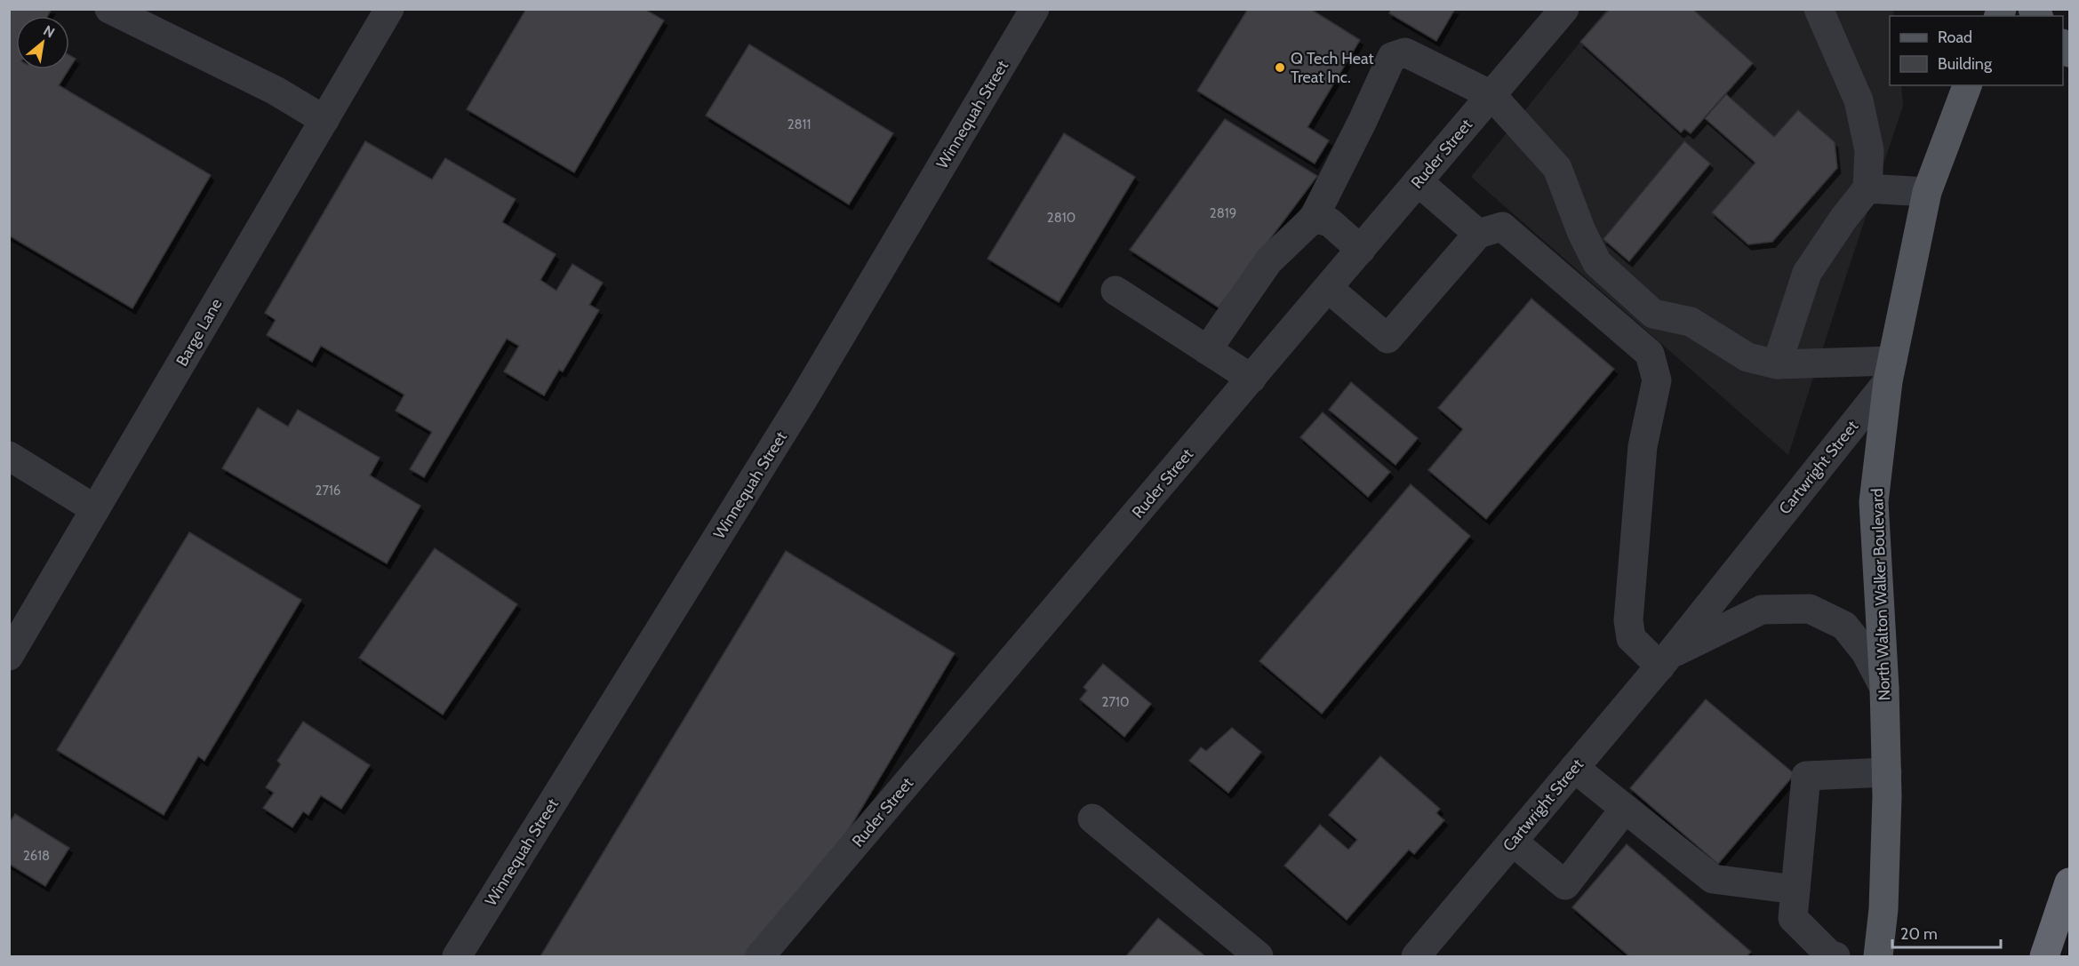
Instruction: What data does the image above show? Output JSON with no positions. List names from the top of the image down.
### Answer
{
  "streets": {
    "main road": ["North Walton Walker Boulevard"],
    "street": [
      "Winnequah Street",
      "Ruder Street",
      "Barge Lane",
      "Cartwright Street"
    ]
  },
  "crossings": [
    ["Cartwright Street", "North Walton Walker Boulevard"]
  ],
  "places": ["Q Tech Heat Treat Inc."],
  "house_numbers": [
    "2811",
    "2819",
    "2810",
    "2716",
    "2710",
    "2618"
  ],
  "legend": ["Road", "Building"],
  "scale_bar": "20 m",
  "north": "top right"
}
